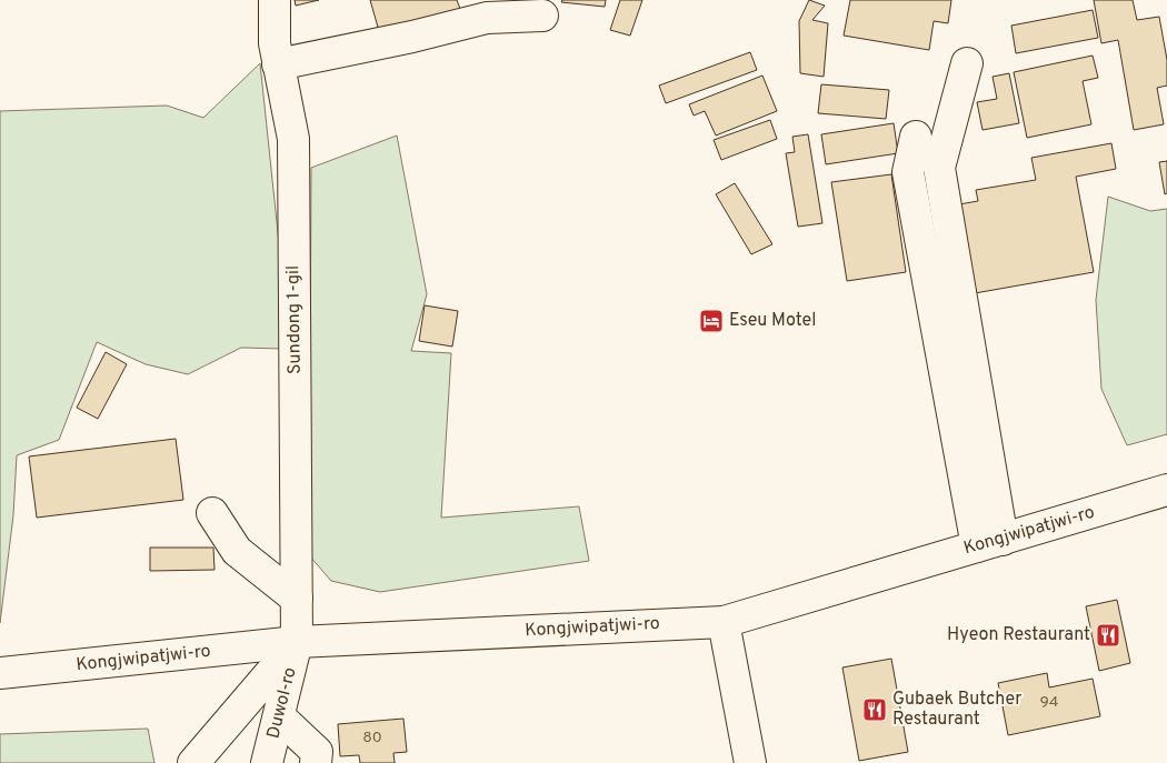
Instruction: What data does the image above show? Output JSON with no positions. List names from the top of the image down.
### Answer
{
  "streets": {
    "main road": ["Sundong 1-gil", "Kongjwipatjwi-ro", "Duwol-ro"]
  },
  "crossings": [
    ["Sundong 1-gil", "Kongjwipatjwi-ro"],
    ["Sundong 1-gil", "Duwol-ro"],
    ["Kongjwipatjwi-ro", "Duwol-ro"]
  ],
  "places": {
    "hotel": ["Eseu Motel"],
    "restaurant": ["Hyeon Restaurant", "Gubaek Butcher Restaurant"]
  },
  "house_numbers": ["94", "80"]
}
